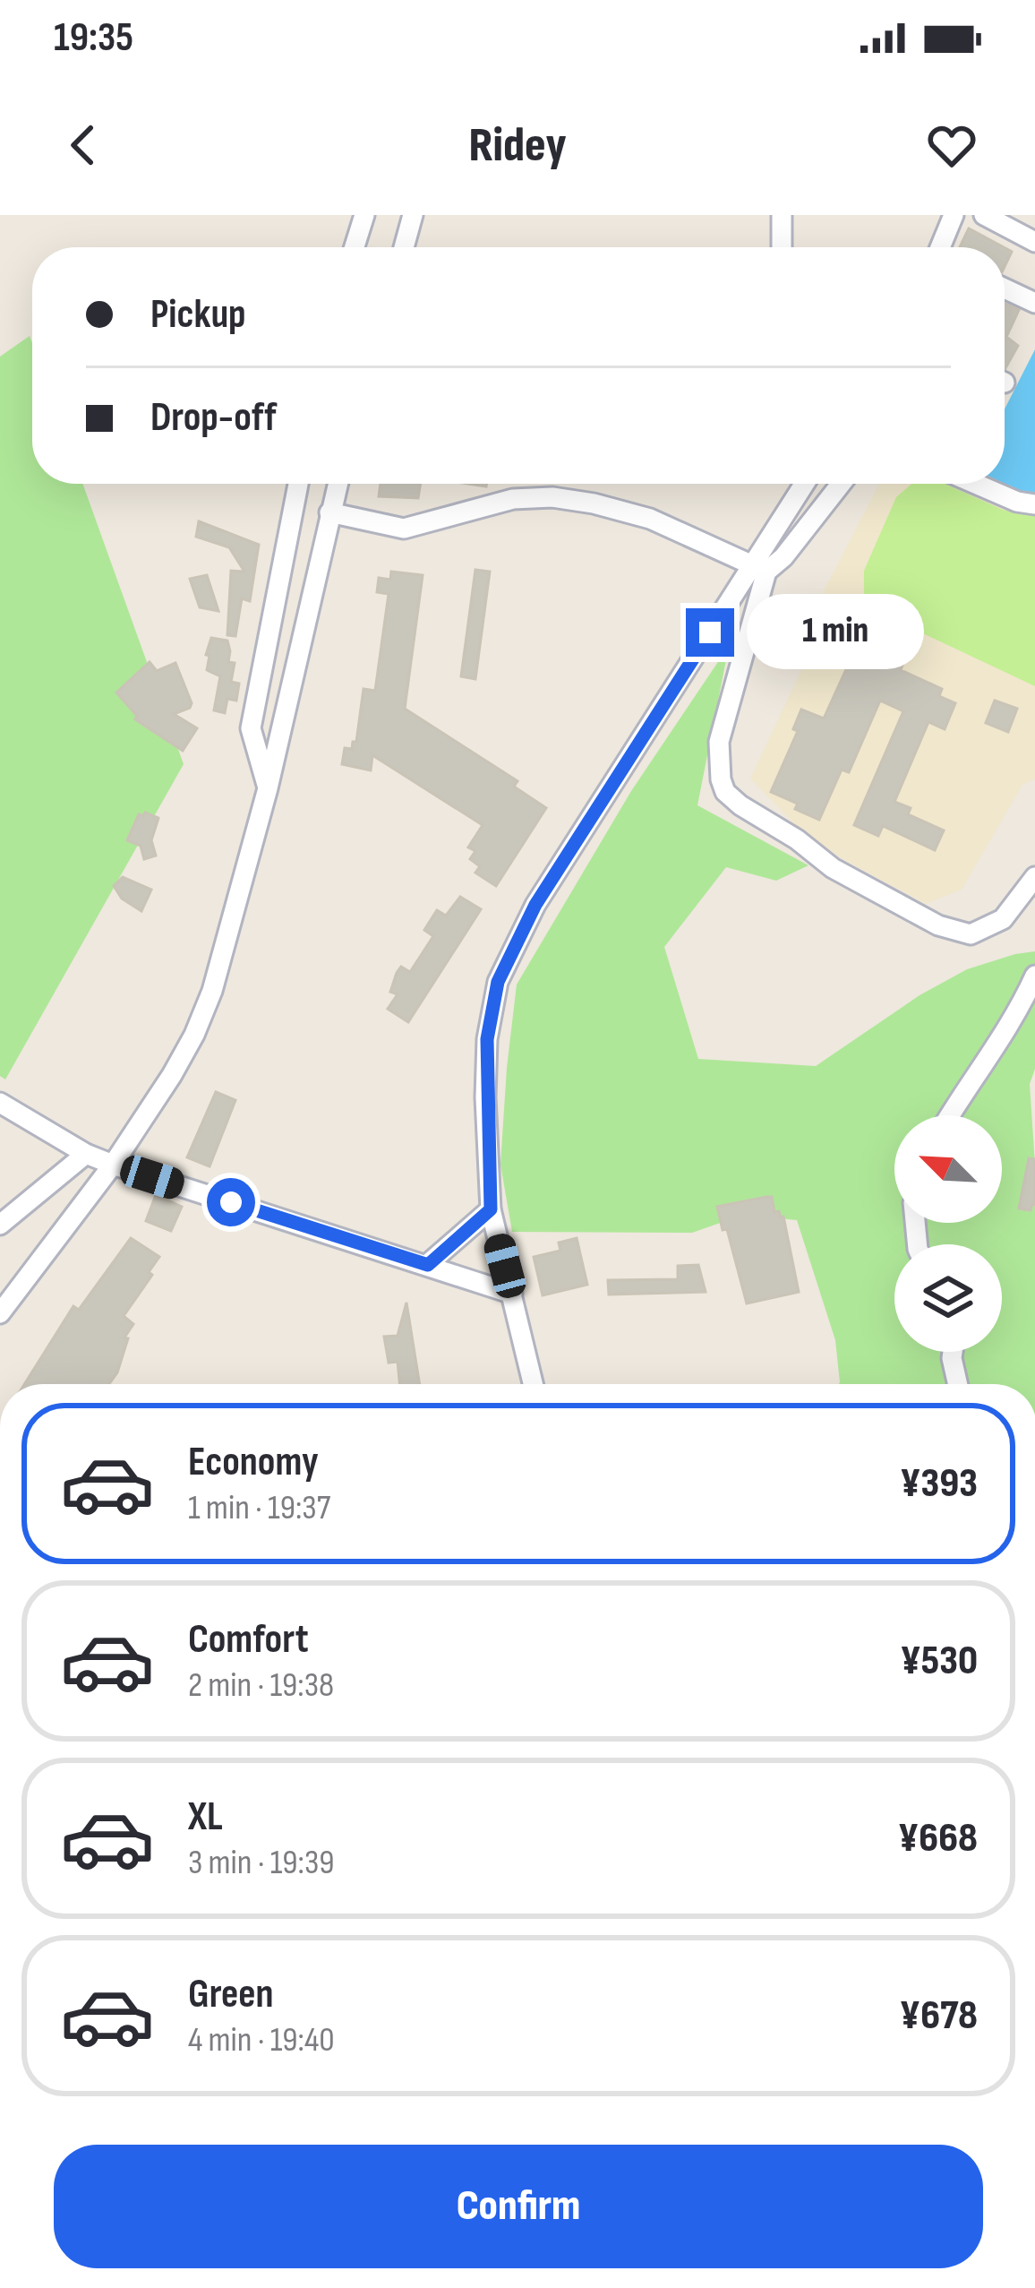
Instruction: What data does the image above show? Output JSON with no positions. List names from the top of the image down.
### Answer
{
  "north": "top left",
  "page": {
    "status": "19:35",
    "header": "Ridey",
    "banner": ["Pickup", "Drop-off"],
    "bubble": "1 min",
    "list": [
      {
        "name": "Economy",
        "note": "1 min · 19:37",
        "value": "¥393"
      },
      {
        "name": "Comfort",
        "note": "2 min · 19:38",
        "value": "¥530"
      },
      {
        "name": "XL",
        "note": "3 min · 19:39",
        "value": "¥668"
      },
      {
        "name": "Green",
        "note": "4 min · 19:40",
        "value": "¥678"
      }
    ],
    "buttons": "Confirm"
  }
}
